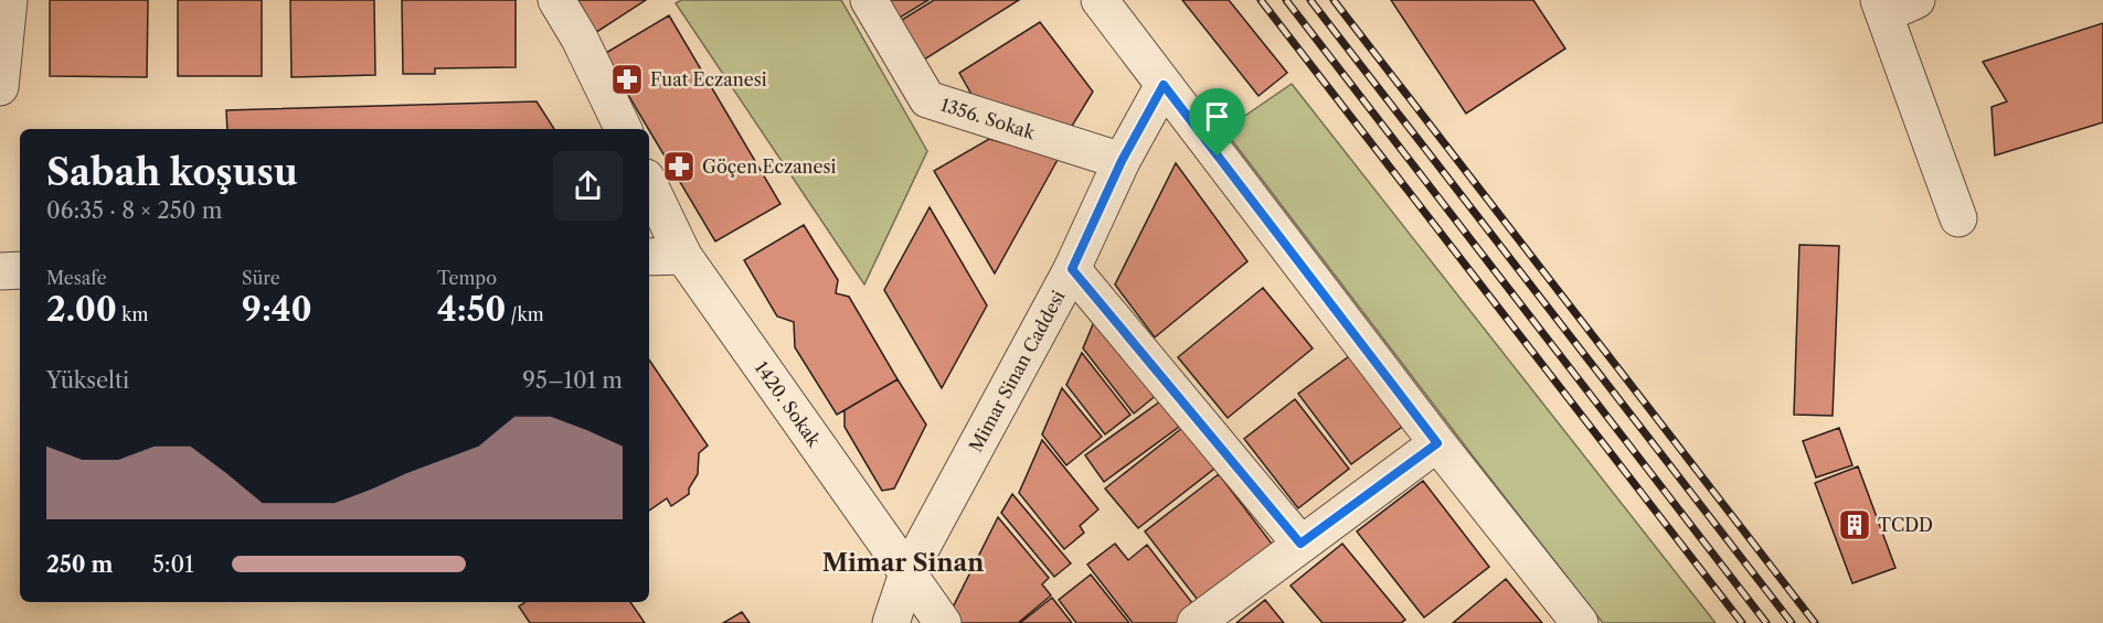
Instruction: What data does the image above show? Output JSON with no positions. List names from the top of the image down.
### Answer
{
  "streets": {
    "street": ["1356. Sokak", "Mimar Sinan Caddesi", "1420. Sokak"]
  },
  "crossings": [
    ["1356. Sokak", "Mimar Sinan Caddesi"],
    ["Mimar Sinan Caddesi", "1420. Sokak"]
  ],
  "districts": ["Mimar Sinan"],
  "places": {
    "pharmacy": ["Fuat Eczanesi", "Göçen Eczanesi"],
    "building": ["TCDD"]
  },
  "page": {
    "heading": ["Sabah koşusu", "06:35 · 8 × 250 m"],
    "stats": [
      ["Mesafe", "2.00 km"],
      ["Süre", "9:40"],
      ["Tempo", "4:50 /km"]
    ],
    "chart": ["Yükselti", "95–101 m"],
    "list": [
      {
        "name": "250 m",
        "note": "5:01"
      }
    ]
  }
}
